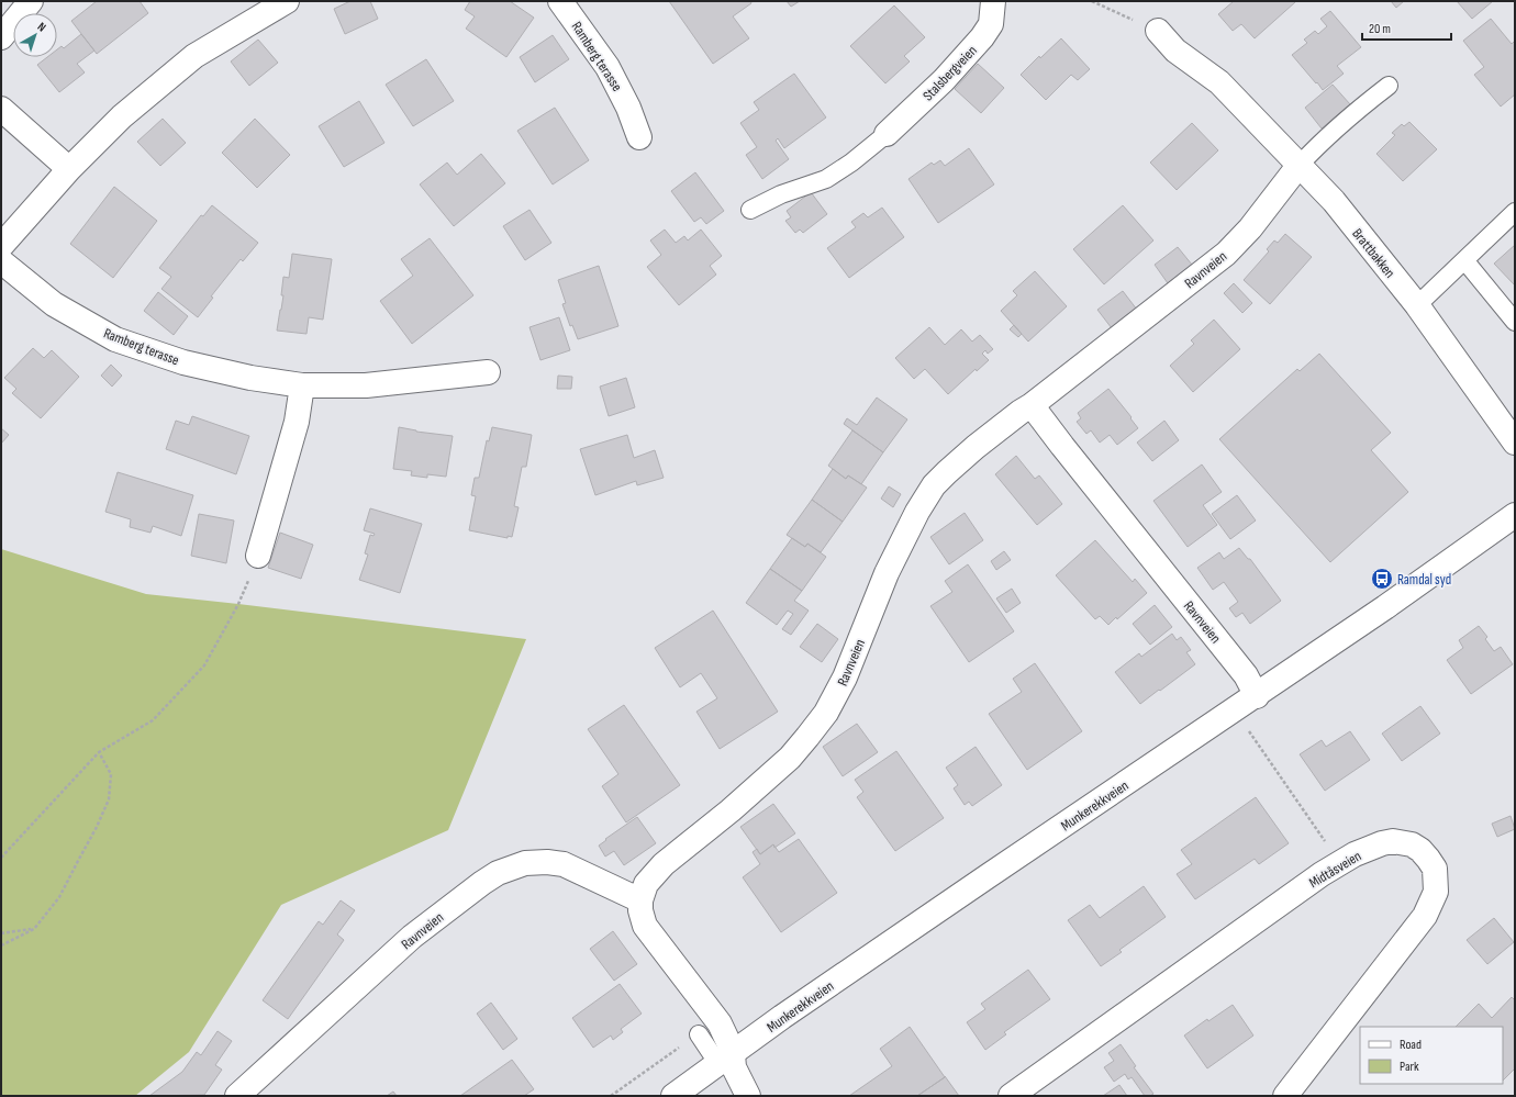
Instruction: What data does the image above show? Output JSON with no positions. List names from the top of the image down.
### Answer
{
  "streets": {
    "street": [
      "Ramberg terasse",
      "Stalsbergveien",
      "Brattbakken",
      "Ravnveien",
      "Munkerekkveien",
      "Midtåsveien"
    ]
  },
  "crossings": [
    ["Brattbakken", "Ravnveien"],
    ["Ravnveien", "Munkerekkveien"]
  ],
  "places": {
    "bus stop": ["Ramdal syd"]
  },
  "legend": ["Road", "Park"],
  "scale_bar": "20 m",
  "north": "top right"
}
